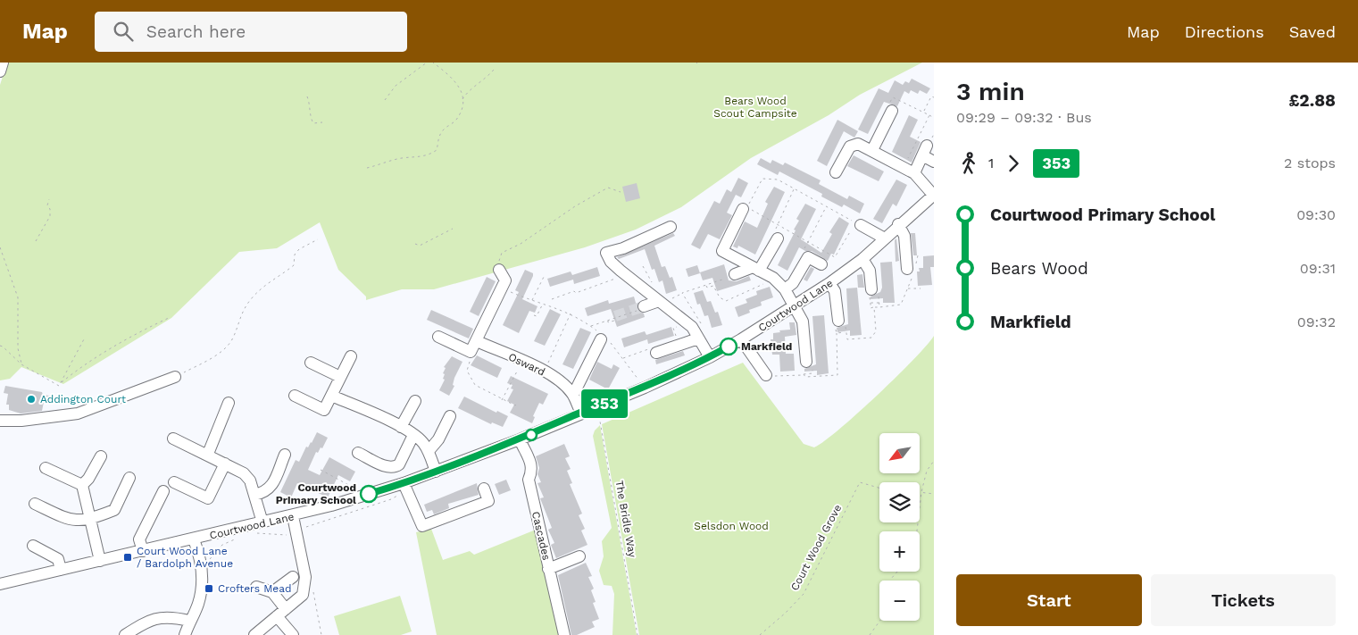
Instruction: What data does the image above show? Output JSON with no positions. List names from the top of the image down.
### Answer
{
  "streets": {
    "street": ["Courtwood Lane", "Osward", "Cascades"],
    "path": ["The Bridle Way", "Court Wood Grove"]
  },
  "crossings": [
    ["Courtwood Lane", "Osward"],
    ["Courtwood Lane", "The Bridle Way"],
    ["Courtwood Lane", "Cascades"]
  ],
  "parks": ["Bears Wood Scout Campsite", "Selsdon Wood"],
  "places": {
    "other": ["Markfield", "Addington Court", "Courtwood Primary School"],
    "transit": ["Court Wood Lane / Bardolph Avenue", "Crofters Mead"]
  },
  "lines": ["bus line 353"],
  "north": "bottom left",
  "page": {
    "header": "Map",
    "search": "Search here",
    "nav": ["Map", "Directions", "Saved"],
    "on_map": "353",
    "heading": ["3 min", "09:29 – 09:32 · Bus", "£2.88"],
    "legs": ["1", "353", "2 stops"],
    "list": [
      {
        "name": "Courtwood Primary School",
        "value": "09:30"
      },
      {
        "name": "Bears Wood",
        "value": "09:31"
      },
      {
        "name": "Markfield",
        "value": "09:32"
      }
    ],
    "map_buttons": ["+", "−"],
    "buttons": ["Start", "Tickets"]
  }
}
